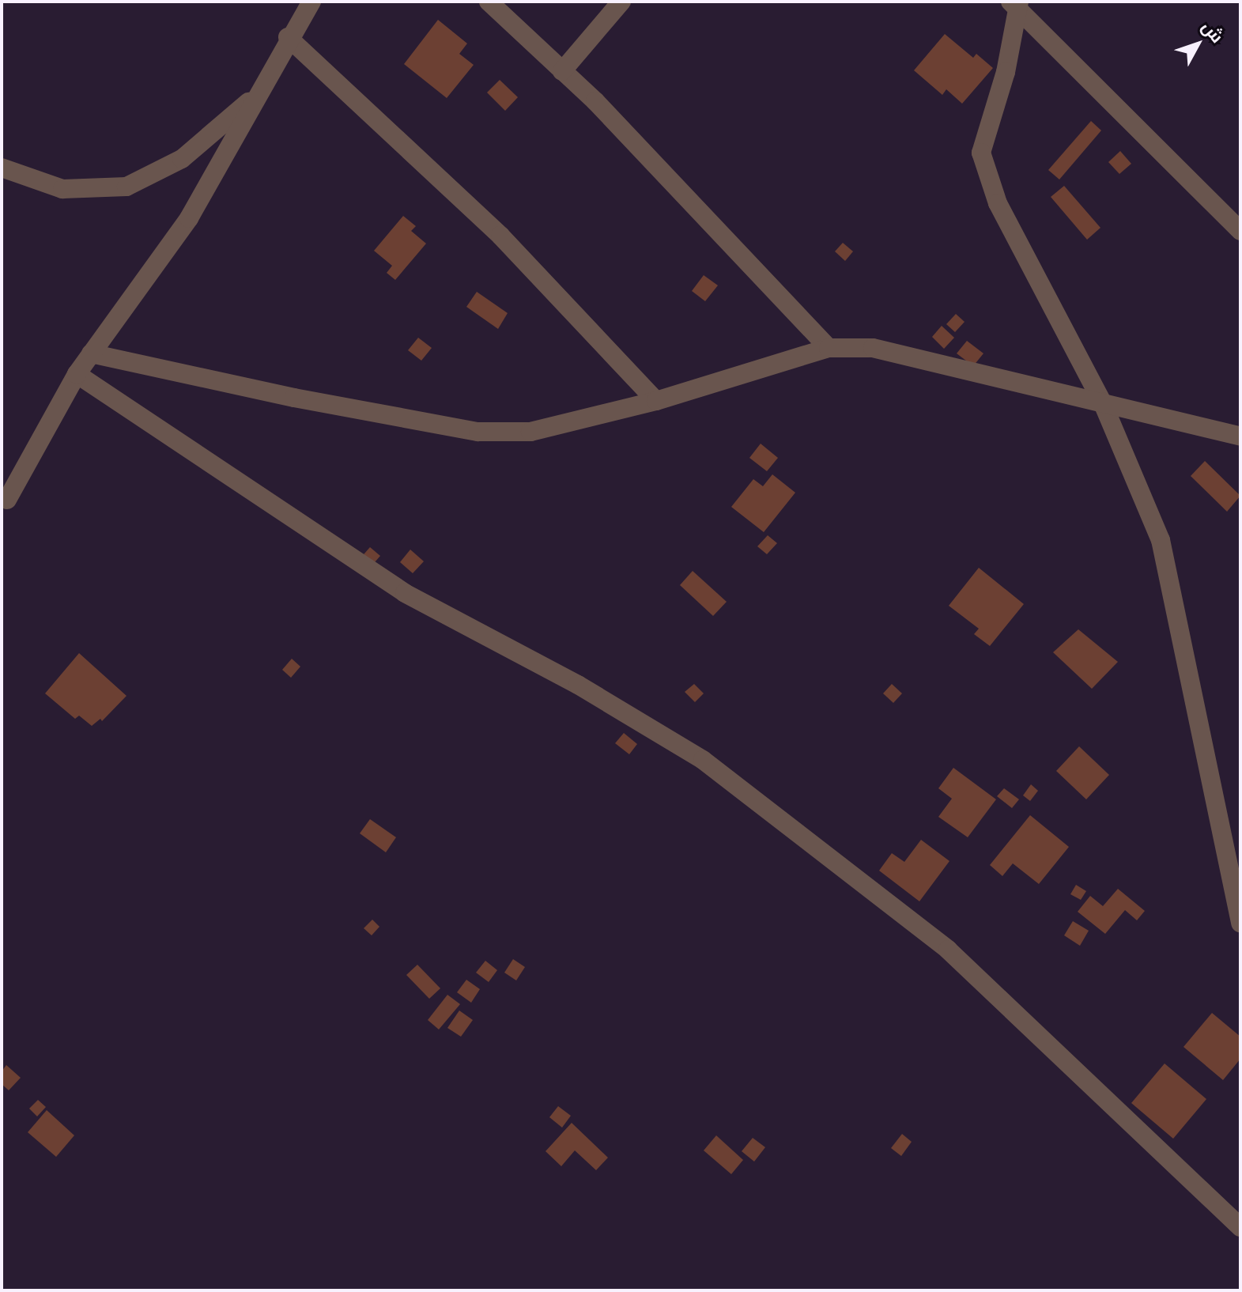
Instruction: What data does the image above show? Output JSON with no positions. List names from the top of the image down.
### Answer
{
  "north": "top right"
}
